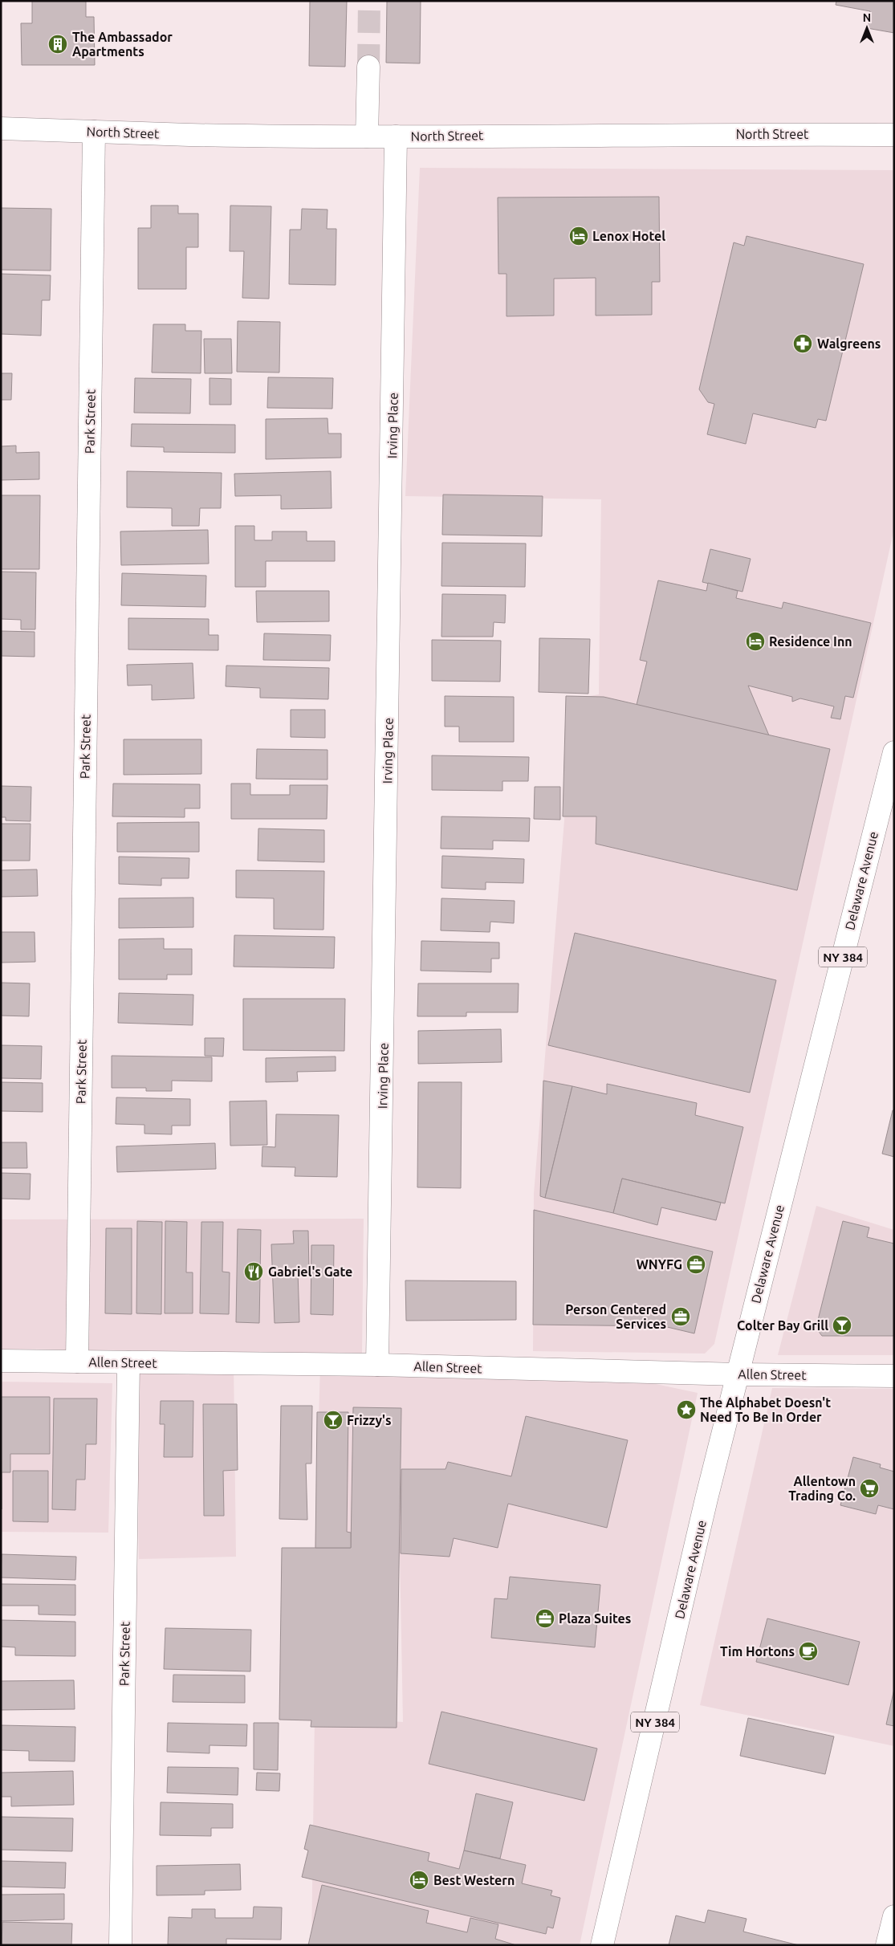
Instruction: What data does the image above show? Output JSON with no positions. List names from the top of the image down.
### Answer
{
  "streets": {
    "street": [
      "North Street",
      "Park Street",
      "Irving Place",
      "Delaware Avenue",
      "NY 384",
      "Allen Street"
    ]
  },
  "crossings": [
    ["North Street", "Park Street"],
    ["North Street", "Irving Place"],
    ["Park Street", "Allen Street"],
    ["Irving Place", "Allen Street"],
    ["Delaware Avenue", "Allen Street"]
  ],
  "places": {
    "building": ["The Ambassador Apartments"],
    "hotel": ["Lenox Hotel", "Residence Inn", "Best Western"],
    "pharmacy": ["Walgreens"],
    "office": ["WNYFG", "Person Centered Services", "Plaza Suites"],
    "restaurant": ["Gabriel's Gate"],
    "bar": ["Colter Bay Grill", "Frizzy's"],
    "place": ["The Alphabet Doesn't Need To Be In Order"],
    "supermarket": ["Allentown Trading Co."],
    "cafe": ["Tim Hortons"]
  },
  "north": "top"
}
